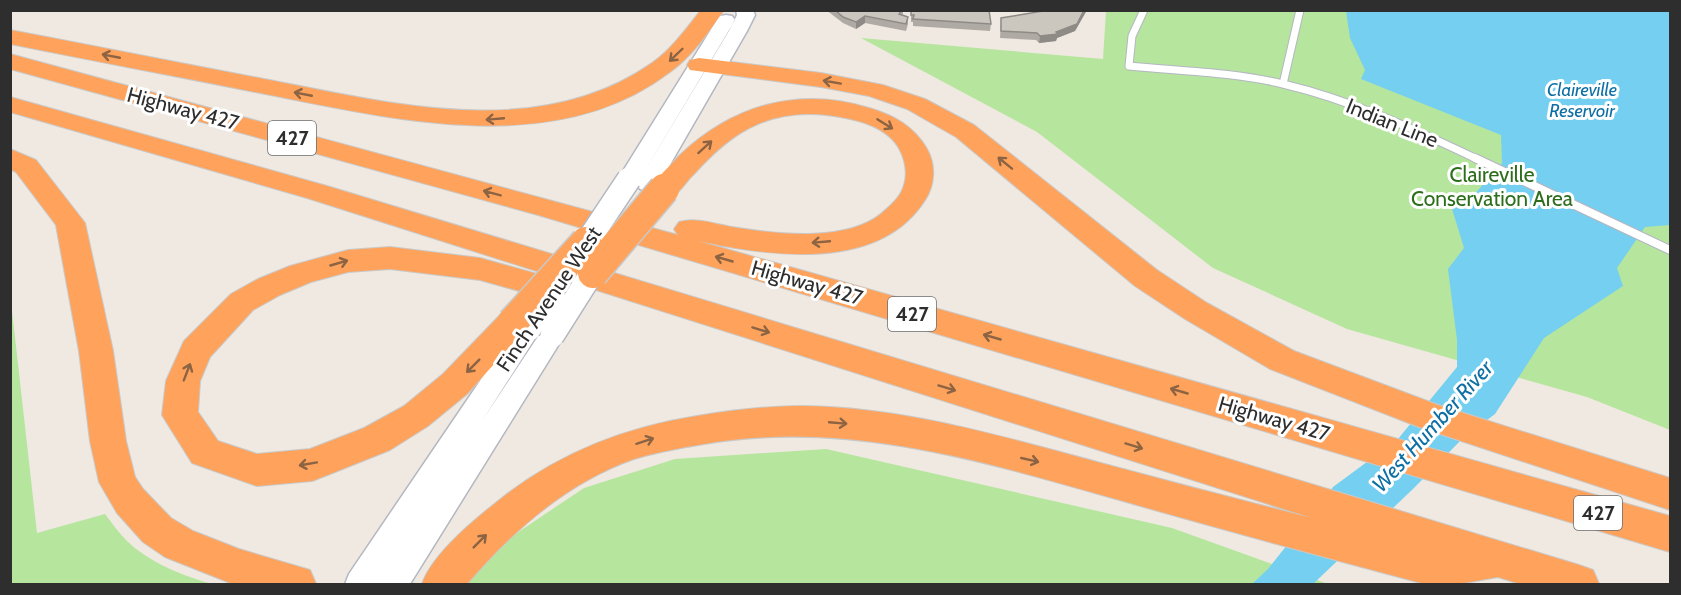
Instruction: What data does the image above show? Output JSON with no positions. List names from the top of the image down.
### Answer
{
  "streets": {
    "highway": ["Highway 427", "427"],
    "main road": ["Finch Avenue West"],
    "lane": ["Indian Line"]
  },
  "water": ["Claireville Reservoir", "West Humber River"],
  "parks": ["Claireville Conservation Area"]
}
